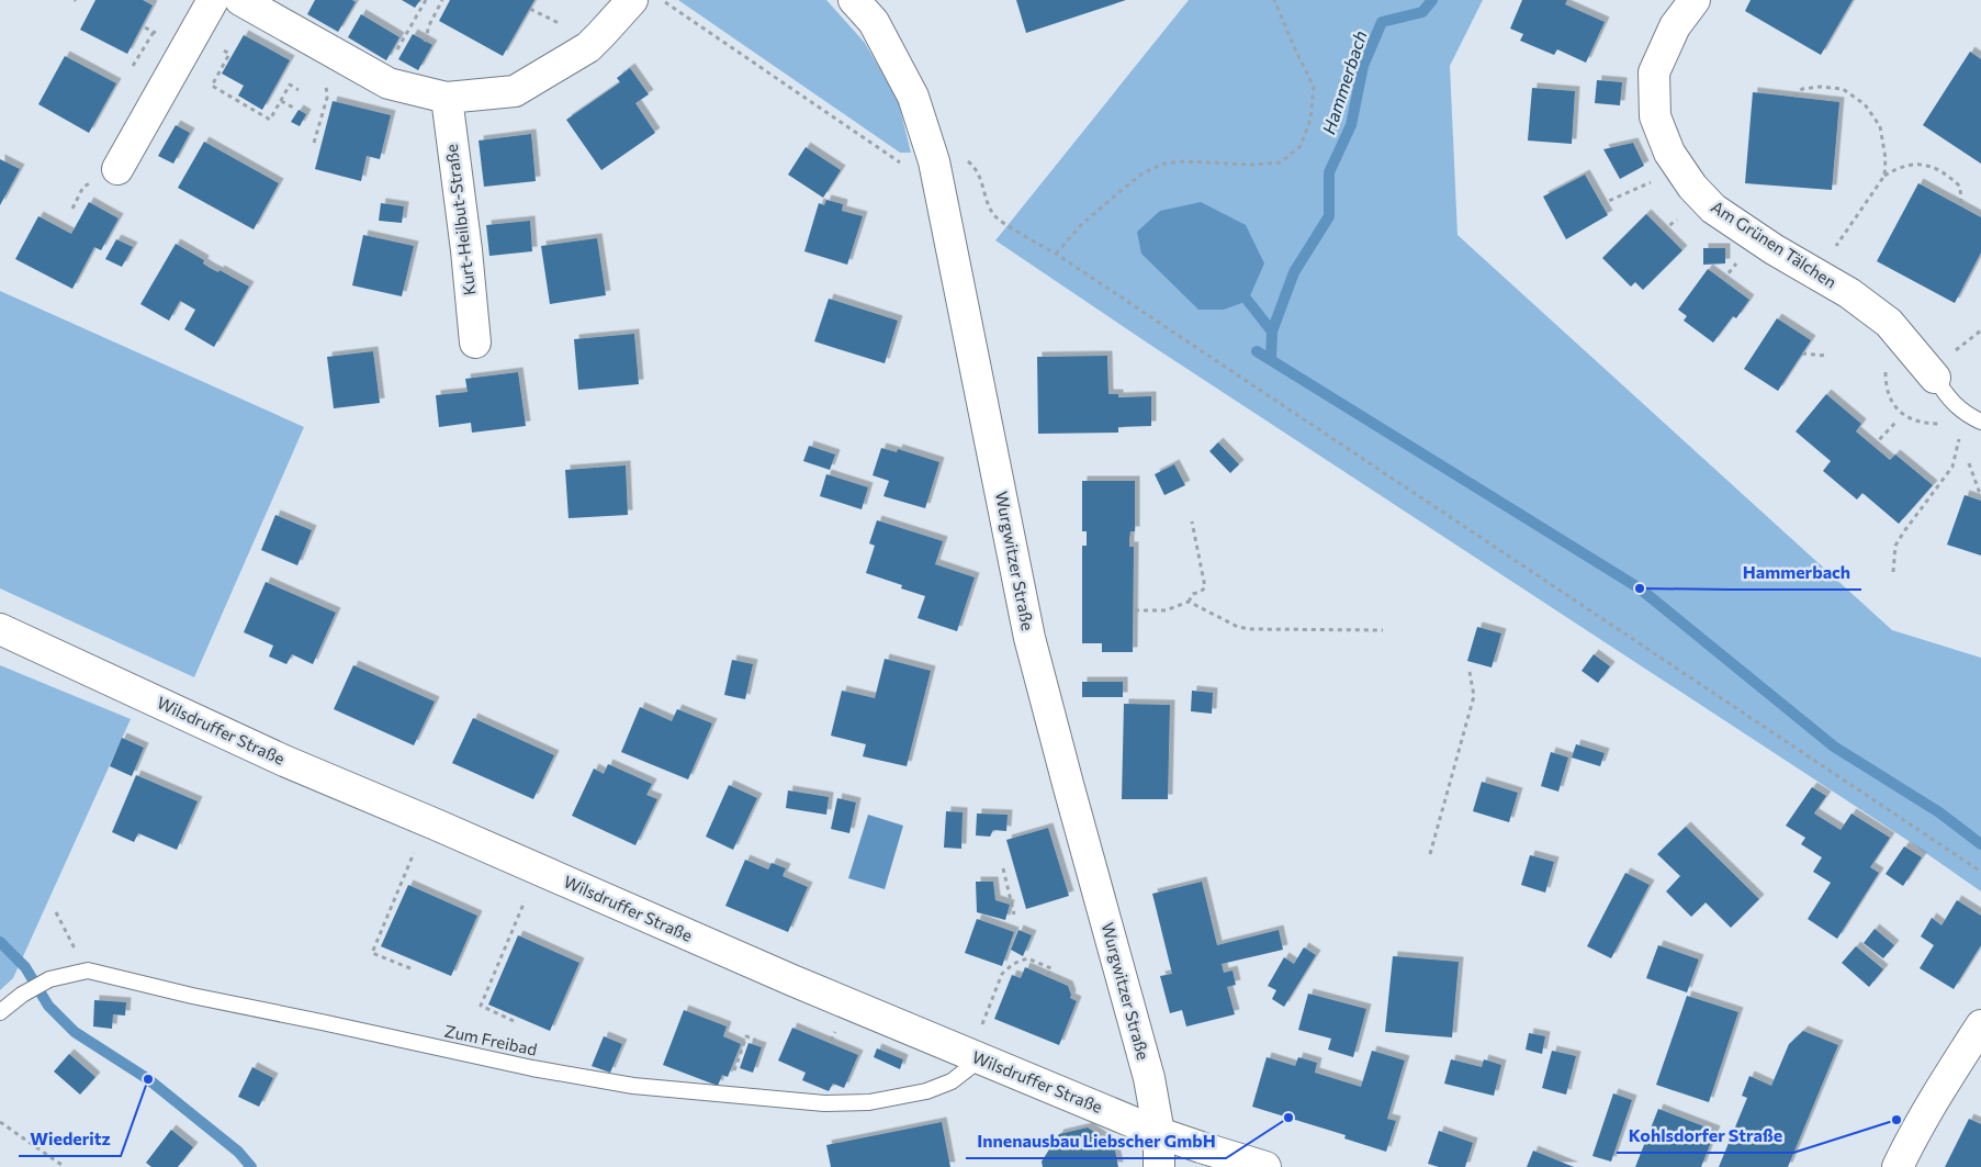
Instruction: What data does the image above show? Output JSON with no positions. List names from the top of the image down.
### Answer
{
  "streets": {
    "street": [
      "Kurt-Heilbut-Straße",
      "Am Grünen Tälchen",
      "Wurgwitzer Straße",
      "Wilsdruffer Straße"
    ],
    "lane": ["Zum Freibad"]
  },
  "crossings": [
    ["Wurgwitzer Straße", "Wilsdruffer Straße"],
    ["Wilsdruffer Straße", "Zum Freibad"]
  ],
  "water": ["Hammerbach"],
  "places": [
    "Hammerbach",
    "Wiederitz",
    "Innenausbau Liebscher GmbH",
    "Kohlsdorfer Straße"
  ]
}
